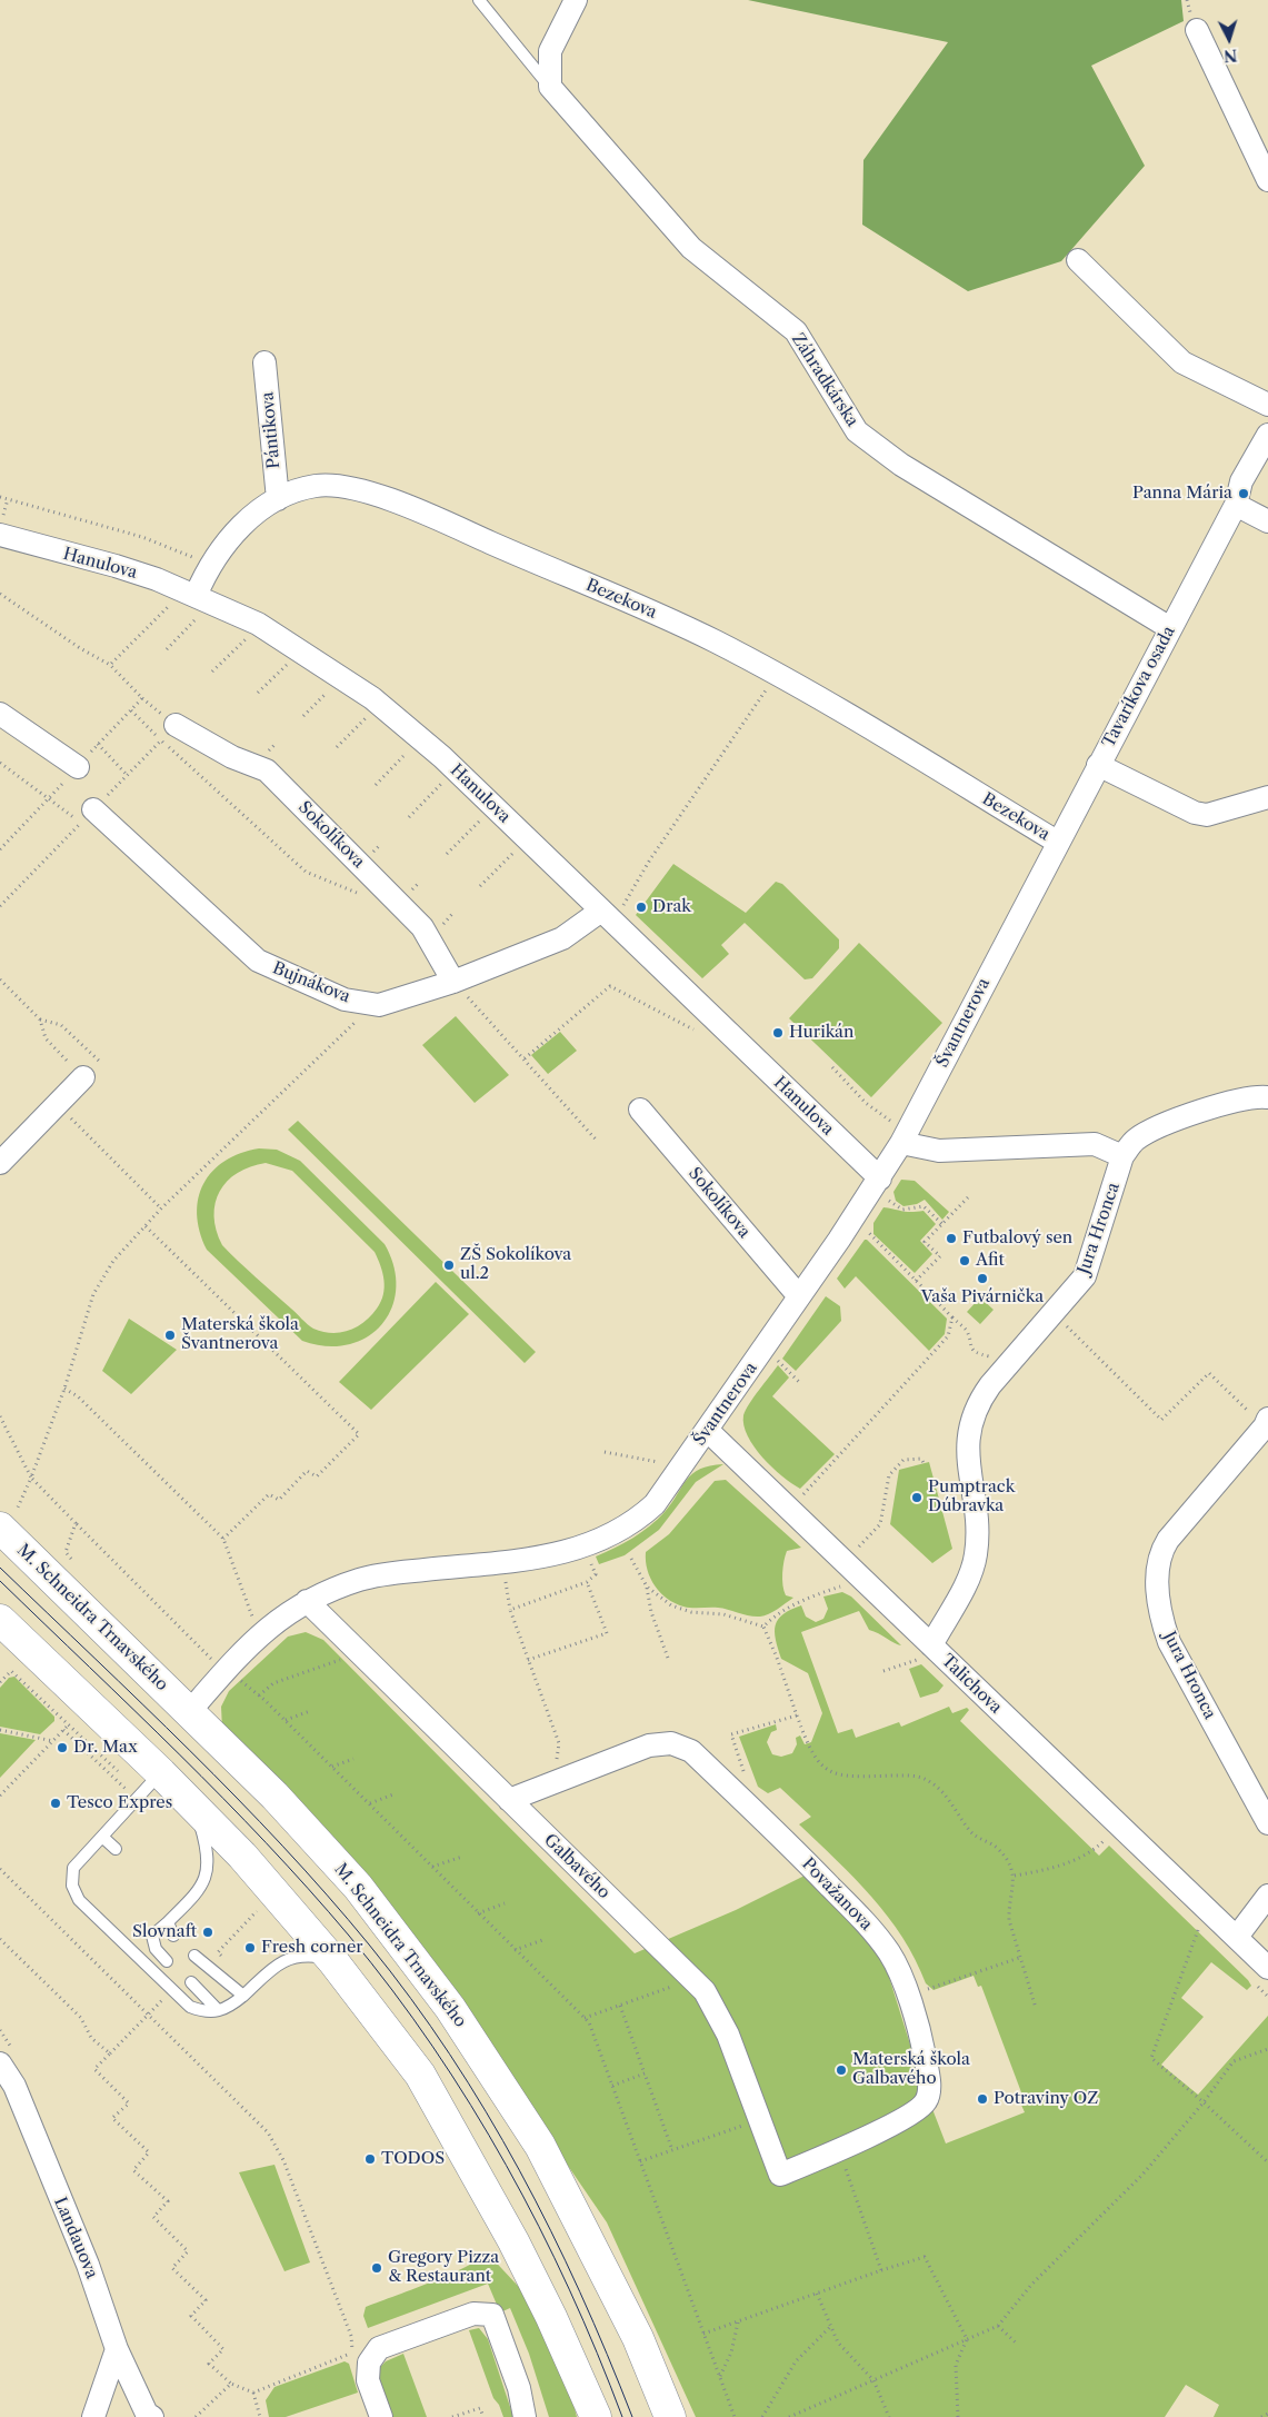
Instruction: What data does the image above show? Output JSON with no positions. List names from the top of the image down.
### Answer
{
  "streets": {
    "main road": ["M. Schneidra Trnavského"],
    "street": [
      "Záhradkárska",
      "Pántikova",
      "Hanulova",
      "Bezekova",
      "Tavaríkova osada",
      "Sokolíkova",
      "Bujnákova",
      "Švantnerova",
      "Jura Hronca",
      "Talichova",
      "Galbavého",
      "Považanova",
      "Landauova"
    ]
  },
  "crossings": [
    ["Záhradkárska", "Tavaríkova osada"],
    ["Pántikova", "Bezekova"],
    ["Hanulova", "Bezekova"],
    ["Hanulova", "Bujnákova"],
    ["Hanulova", "Švantnerova"],
    ["Bezekova", "Švantnerova"],
    ["Tavaríkova osada", "Švantnerova"],
    ["Sokolíkova", "Bujnákova"],
    ["Sokolíkova", "Švantnerova"],
    ["Švantnerova", "M. Schneidra Trnavského"],
    ["Švantnerova", "Talichova"],
    ["Švantnerova", "Galbavého"],
    ["Jura Hronca", "Talichova"],
    ["Galbavého", "Považanova"]
  ],
  "places": [
    "Panna Mária",
    "Drak",
    "Hurikán",
    "Futbalový sen",
    "Afit",
    "ZŠ Sokolíkova ul.2",
    "Vaša Pivárnička",
    "Materská škola Švantnerova",
    "Pumptrack Dúbravka",
    "Dr. Max",
    "Tesco Expres",
    "Slovnaft",
    "Fresh corner",
    "Materská škola Galbavého",
    "Potraviny OZ",
    "TODOS",
    "Gregory Pizza & Restaurant"
  ],
  "north": "bottom"
}
